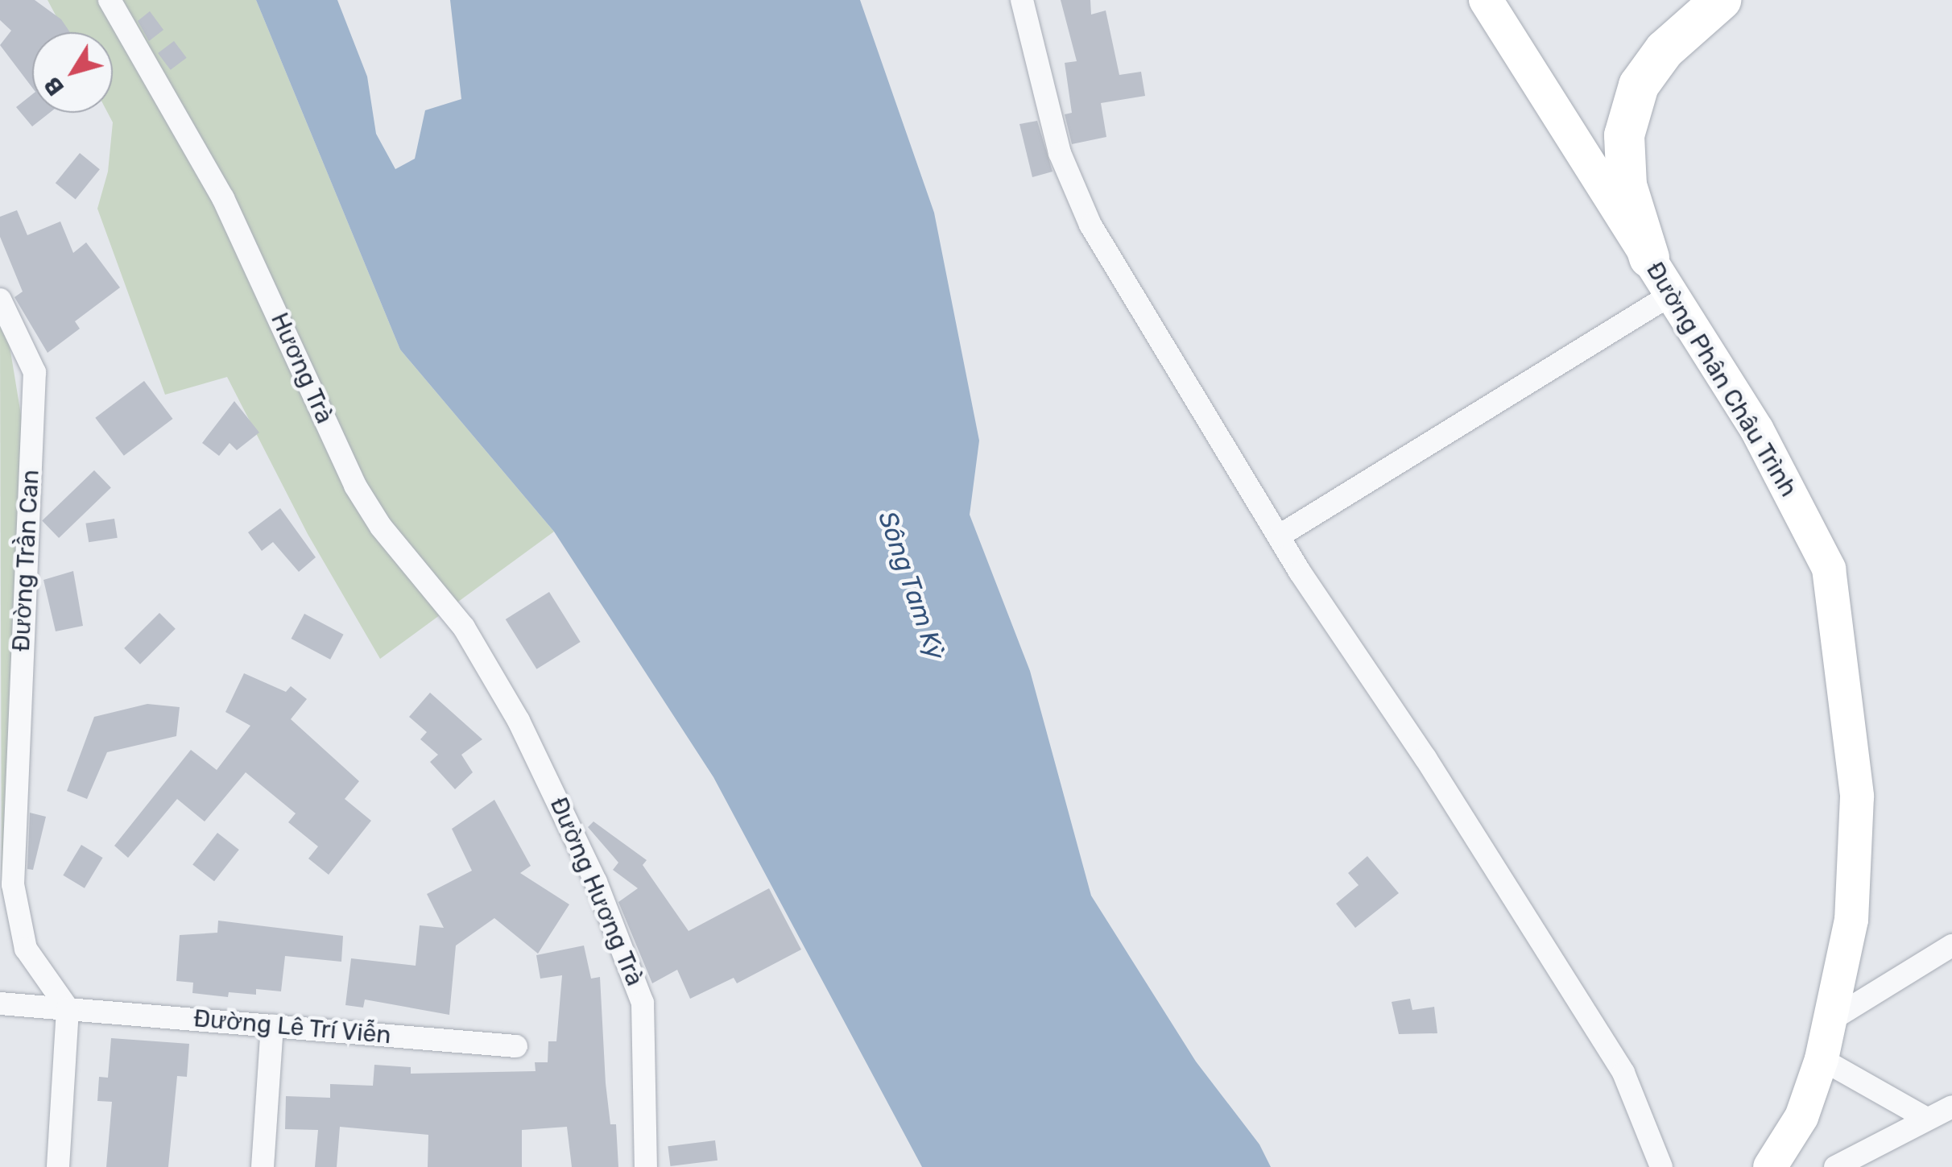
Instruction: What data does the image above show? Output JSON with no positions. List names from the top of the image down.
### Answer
{
  "streets": {
    "main road": ["Đường Phân Châu Trình"],
    "street": [
      "Hương Trà",
      "Đường Trần Can",
      "Đường Hương Trà",
      "Đường Lê Trí Viễn"
    ]
  },
  "crossings": [
    ["Hương Trà", "Đường Hương Trà"],
    ["Đường Trần Can", "Đường Lê Trí Viễn"]
  ],
  "water": ["Sông Tam Kỳ"],
  "north": "bottom left"
}
